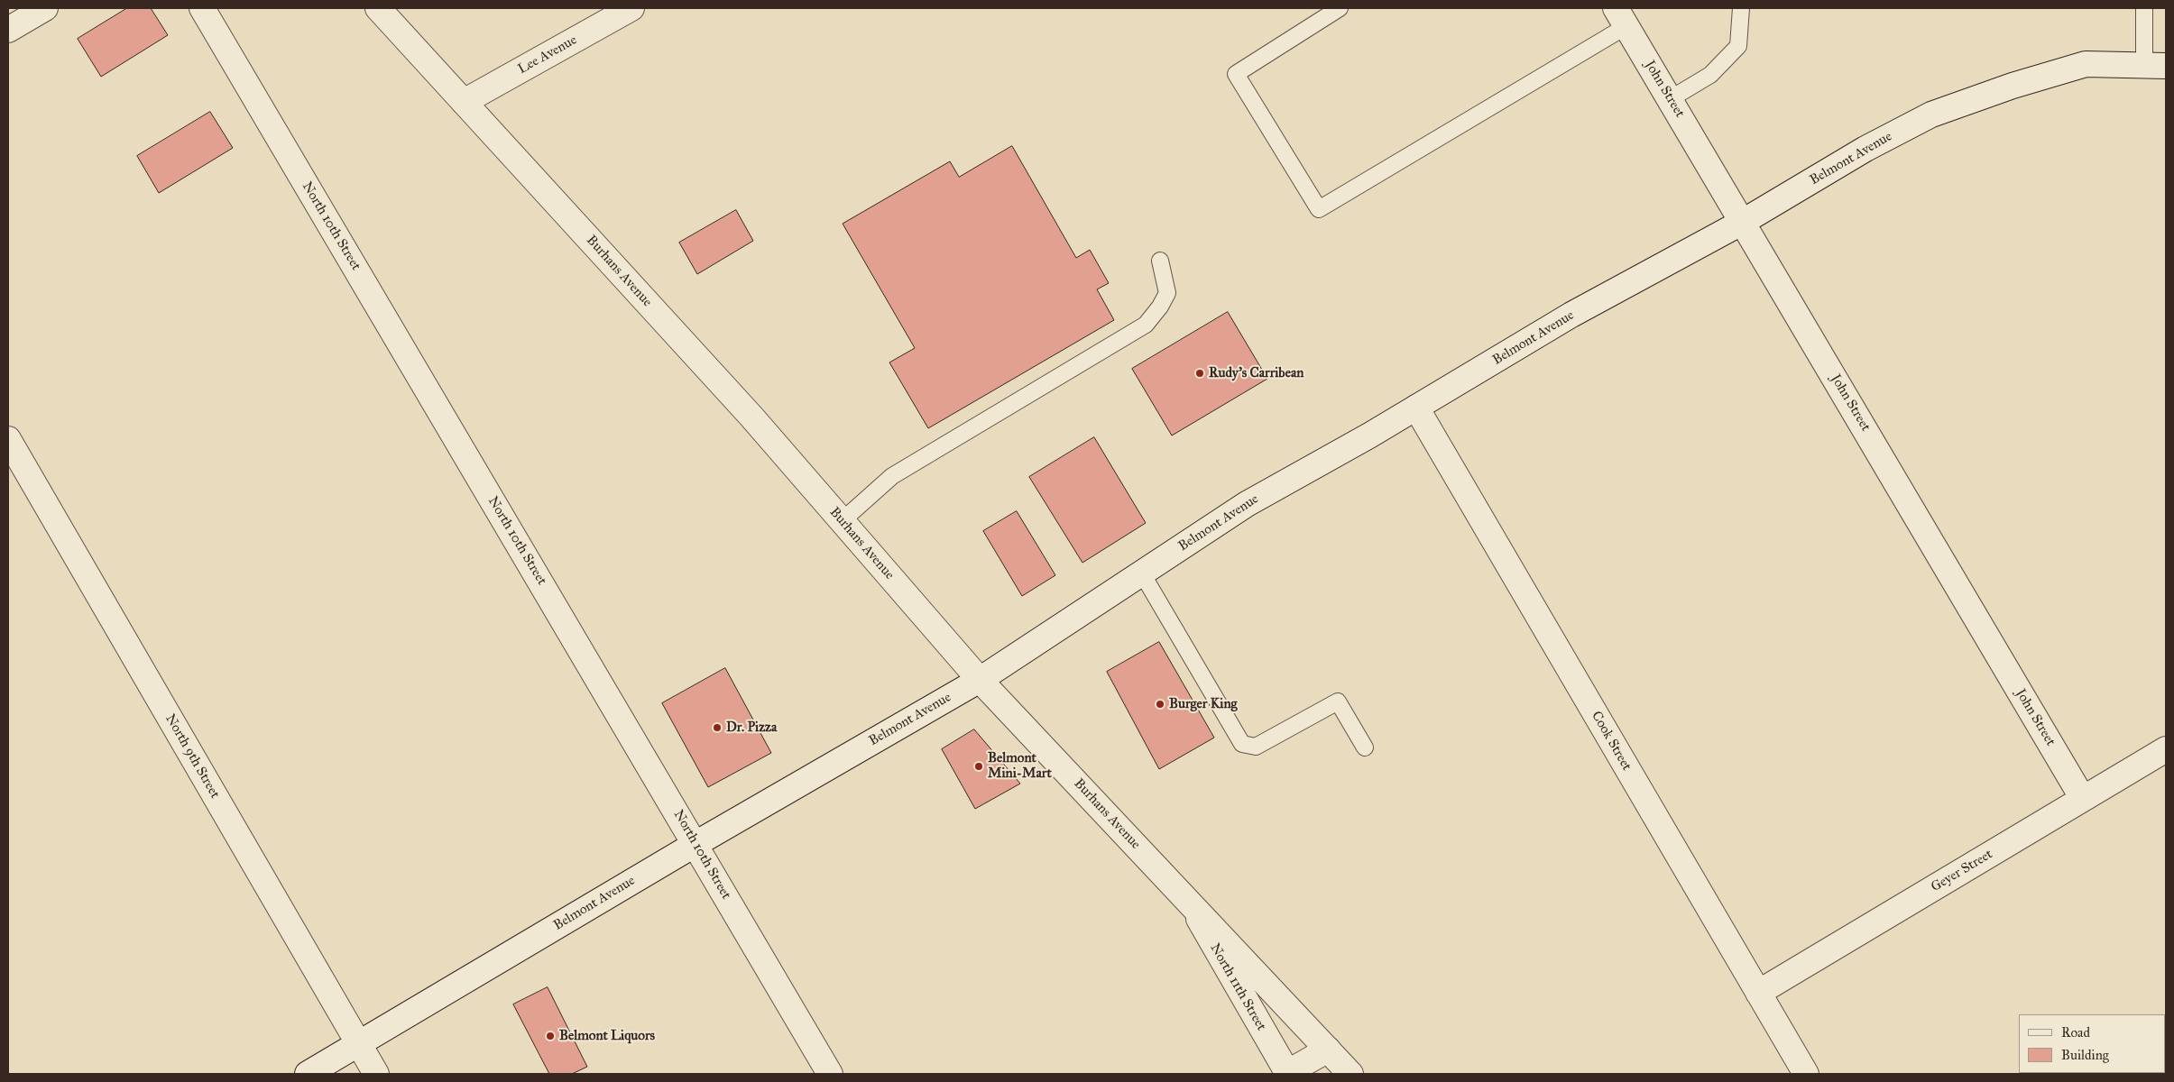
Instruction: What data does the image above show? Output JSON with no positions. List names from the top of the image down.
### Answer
{
  "streets": {
    "street": [
      "Lee Avenue",
      "John Street",
      "Belmont Avenue",
      "North 10th Street",
      "Burhans Avenue",
      "Cook Street",
      "North 9th Street",
      "Geyer Street",
      "North 11th Street"
    ]
  },
  "crossings": [
    ["Lee Avenue", "Burhans Avenue"],
    ["John Street", "Belmont Avenue"],
    ["John Street", "Geyer Street"],
    ["Belmont Avenue", "North 10th Street"],
    ["Belmont Avenue", "Burhans Avenue"],
    ["Belmont Avenue", "Cook Street"],
    ["Belmont Avenue", "North 9th Street"],
    ["Burhans Avenue", "North 11th Street"],
    ["Cook Street", "Geyer Street"]
  ],
  "places": [
    "Rudy's Carribean",
    "Burger King",
    "Dr. Pizza",
    "Belmont Mini-Mart",
    "Belmont Liquors"
  ],
  "legend": ["Road", "Building"]
}
